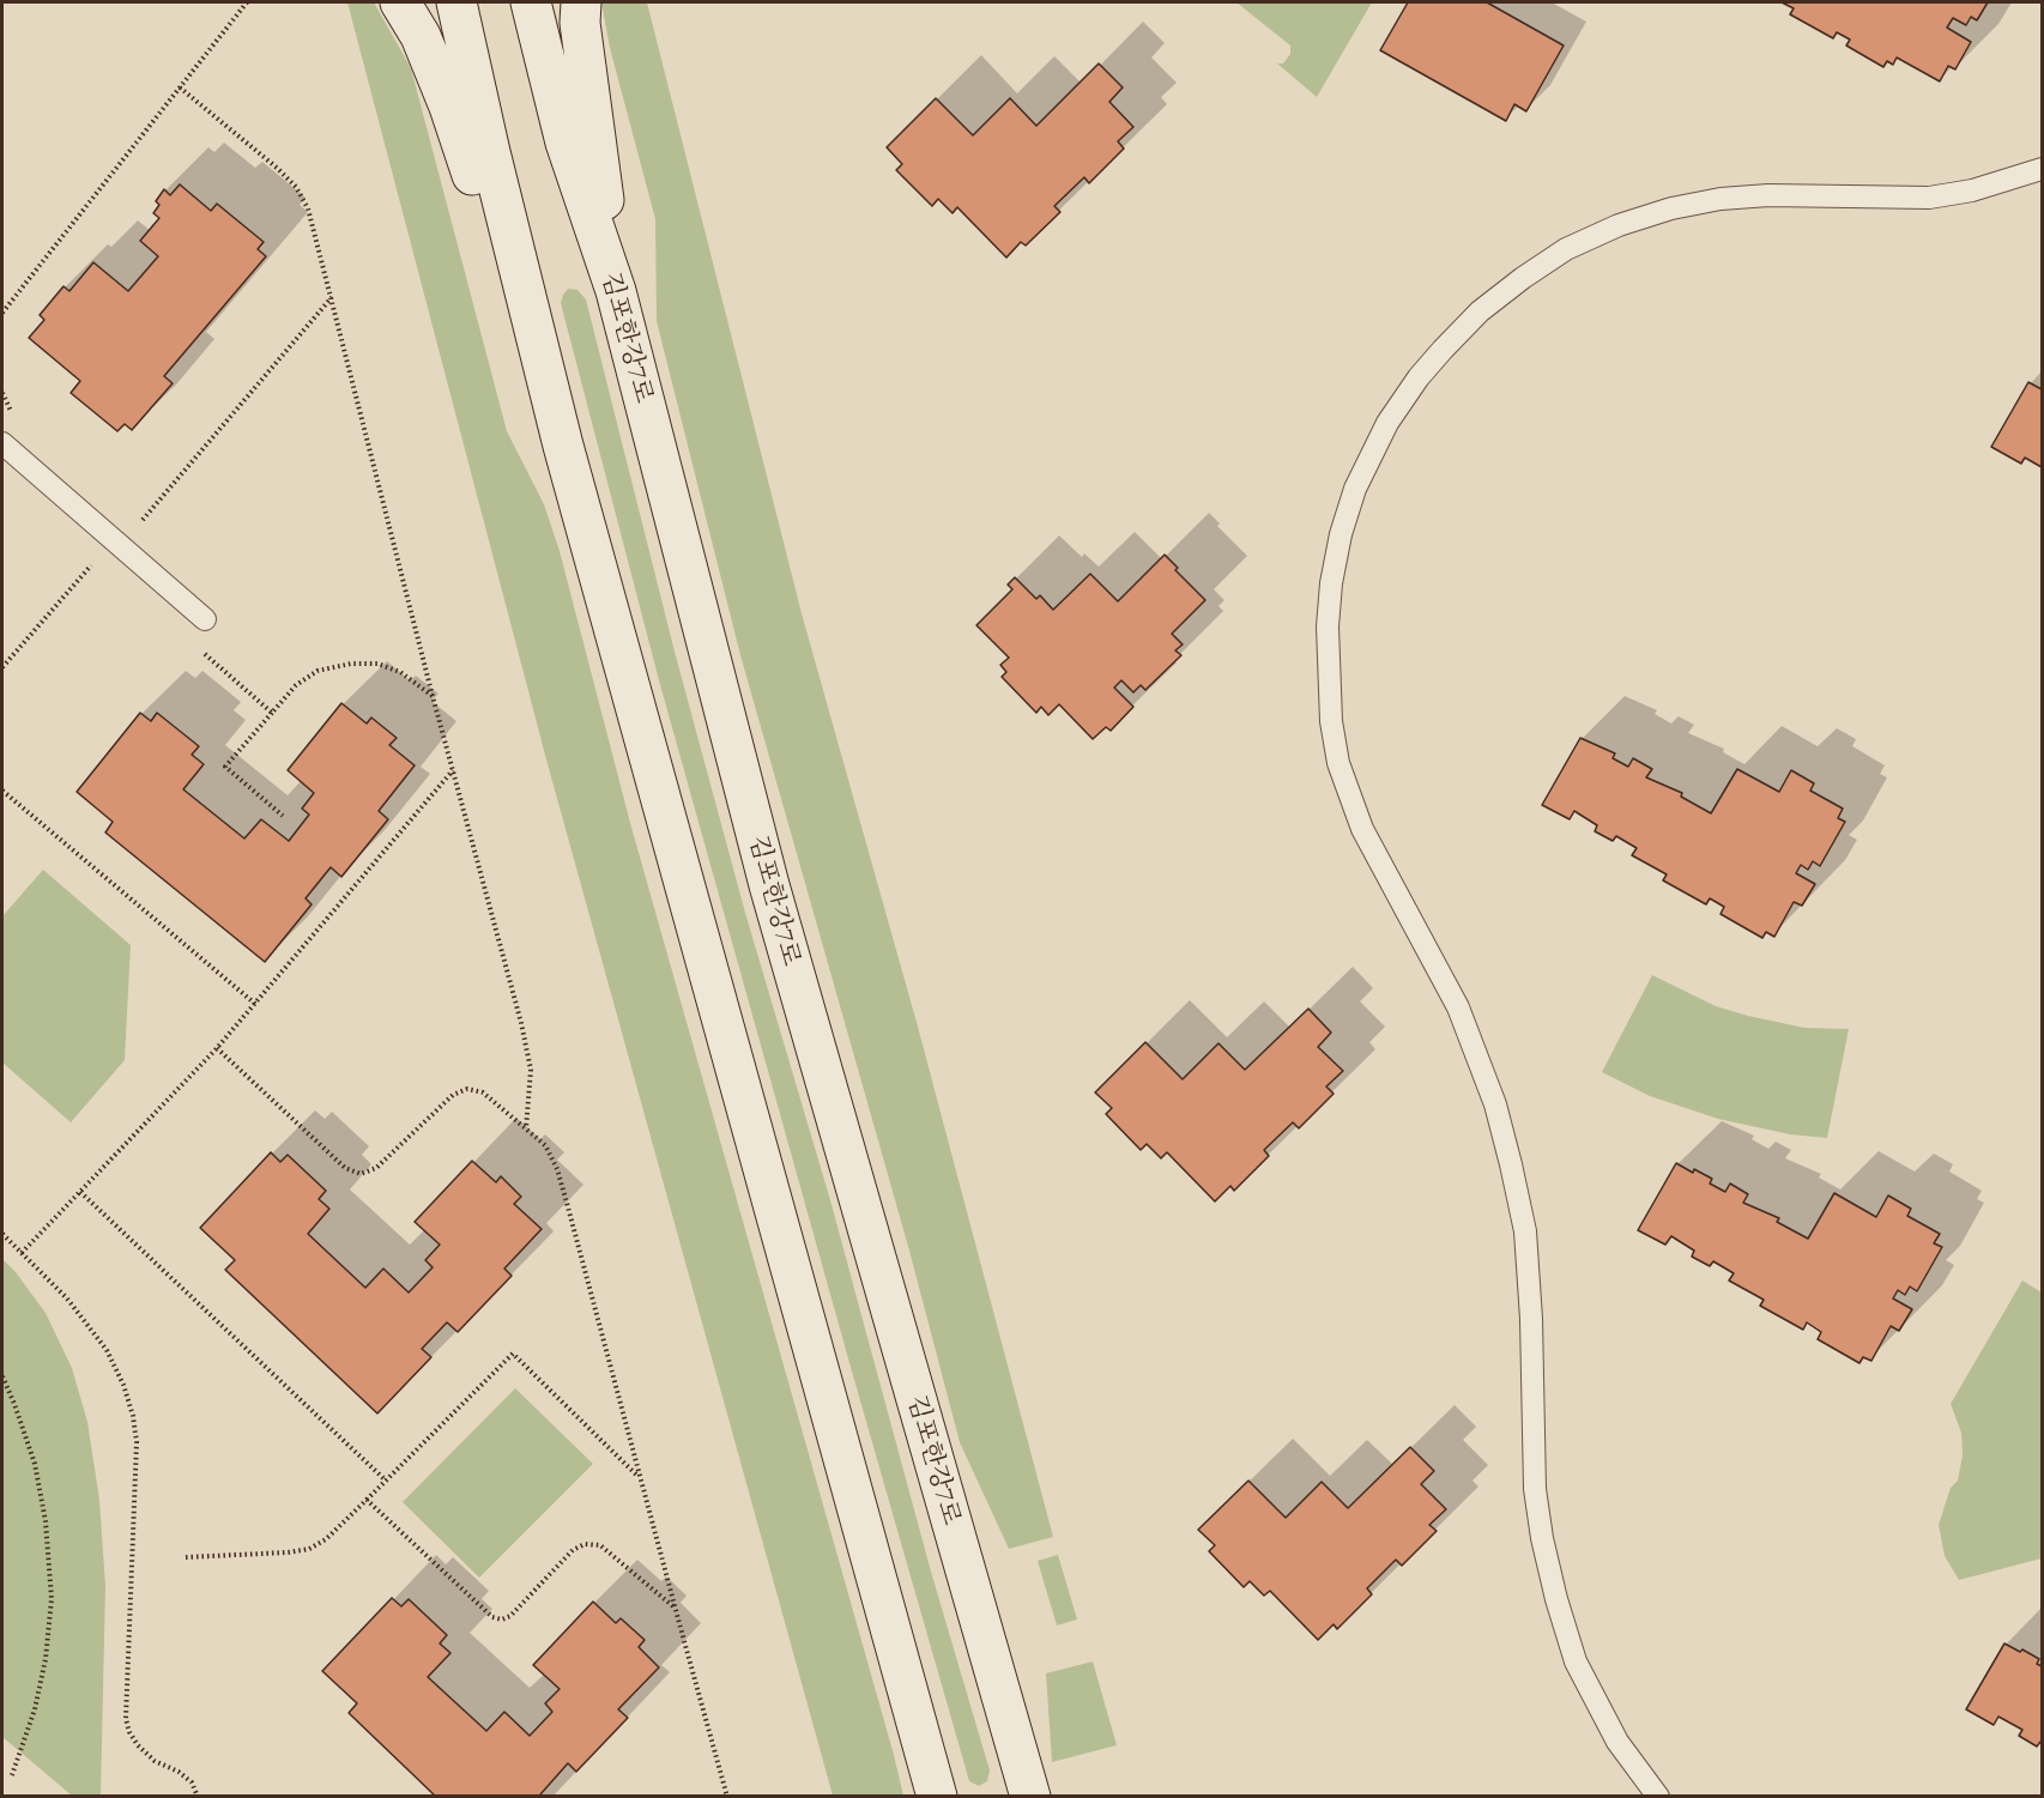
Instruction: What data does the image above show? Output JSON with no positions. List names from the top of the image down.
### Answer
{
  "streets": {
    "main road": ["김포한강7로"]
  }
}
